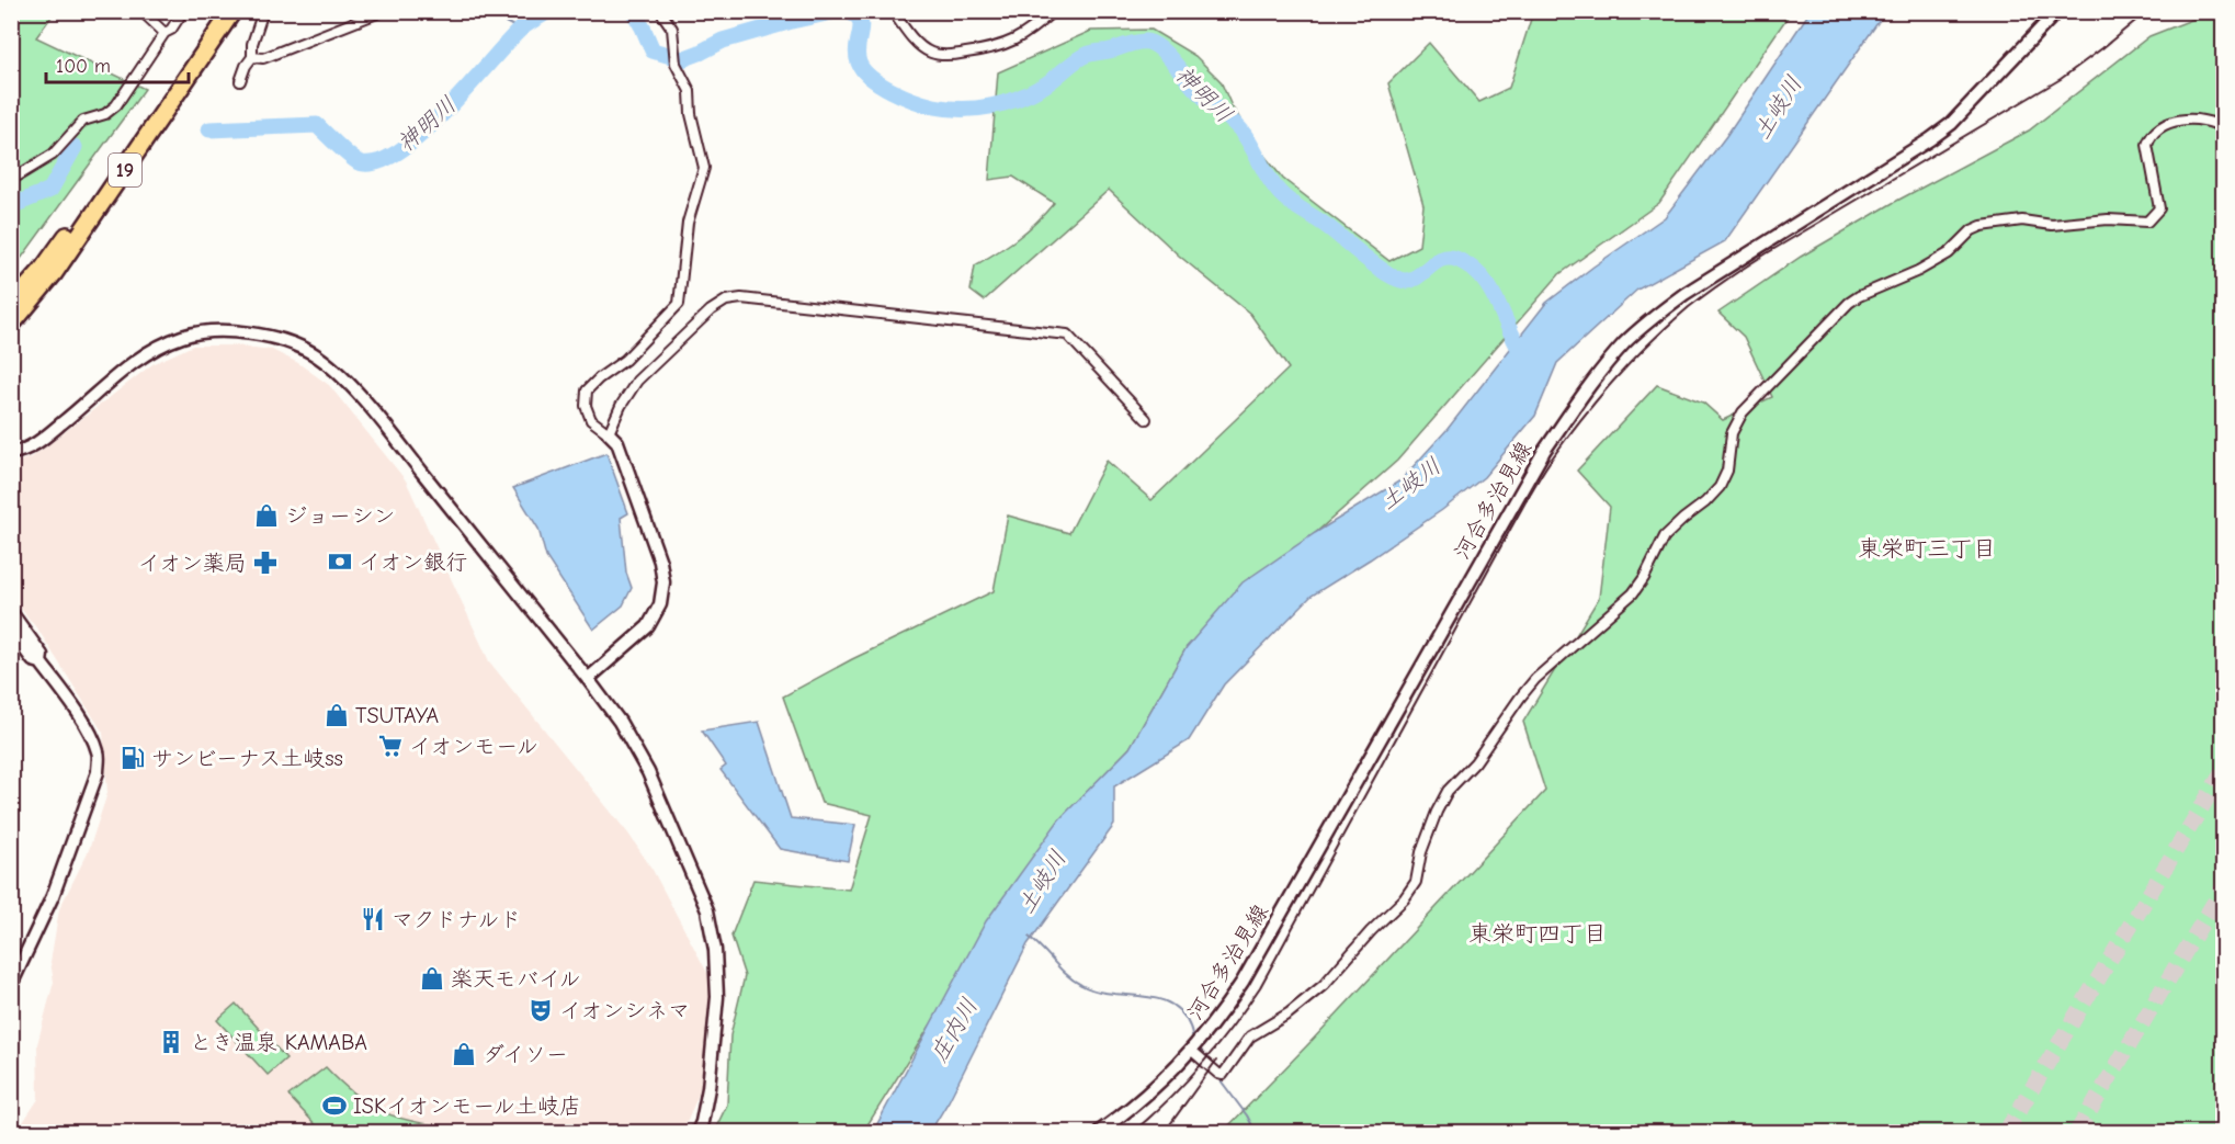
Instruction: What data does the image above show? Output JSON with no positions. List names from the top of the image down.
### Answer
{
  "streets": {
    "highway": ["19"],
    "street": ["河合多治見線"]
  },
  "districts": ["東栄町三丁目", "東栄町四丁目"],
  "water": ["神明川", "土岐川", "庄内川"],
  "places": {
    "shop": [
      "ジョーシン",
      "TSUTAYA",
      "楽天モバイル",
      "ダイソー"
    ],
    "bank": ["イオン銀行"],
    "pharmacy": ["イオン薬局"],
    "supermarket": ["イオンモール"],
    "fuel station": ["サンビーナス土岐ss"],
    "restaurant": ["マクドナルド"],
    "theatre": ["イオンシネマ"],
    "building": ["とき温泉 KAMABA"],
    "sports": ["ISKイオンモール土岐店"]
  },
  "scale_bar": "100 m"
}
